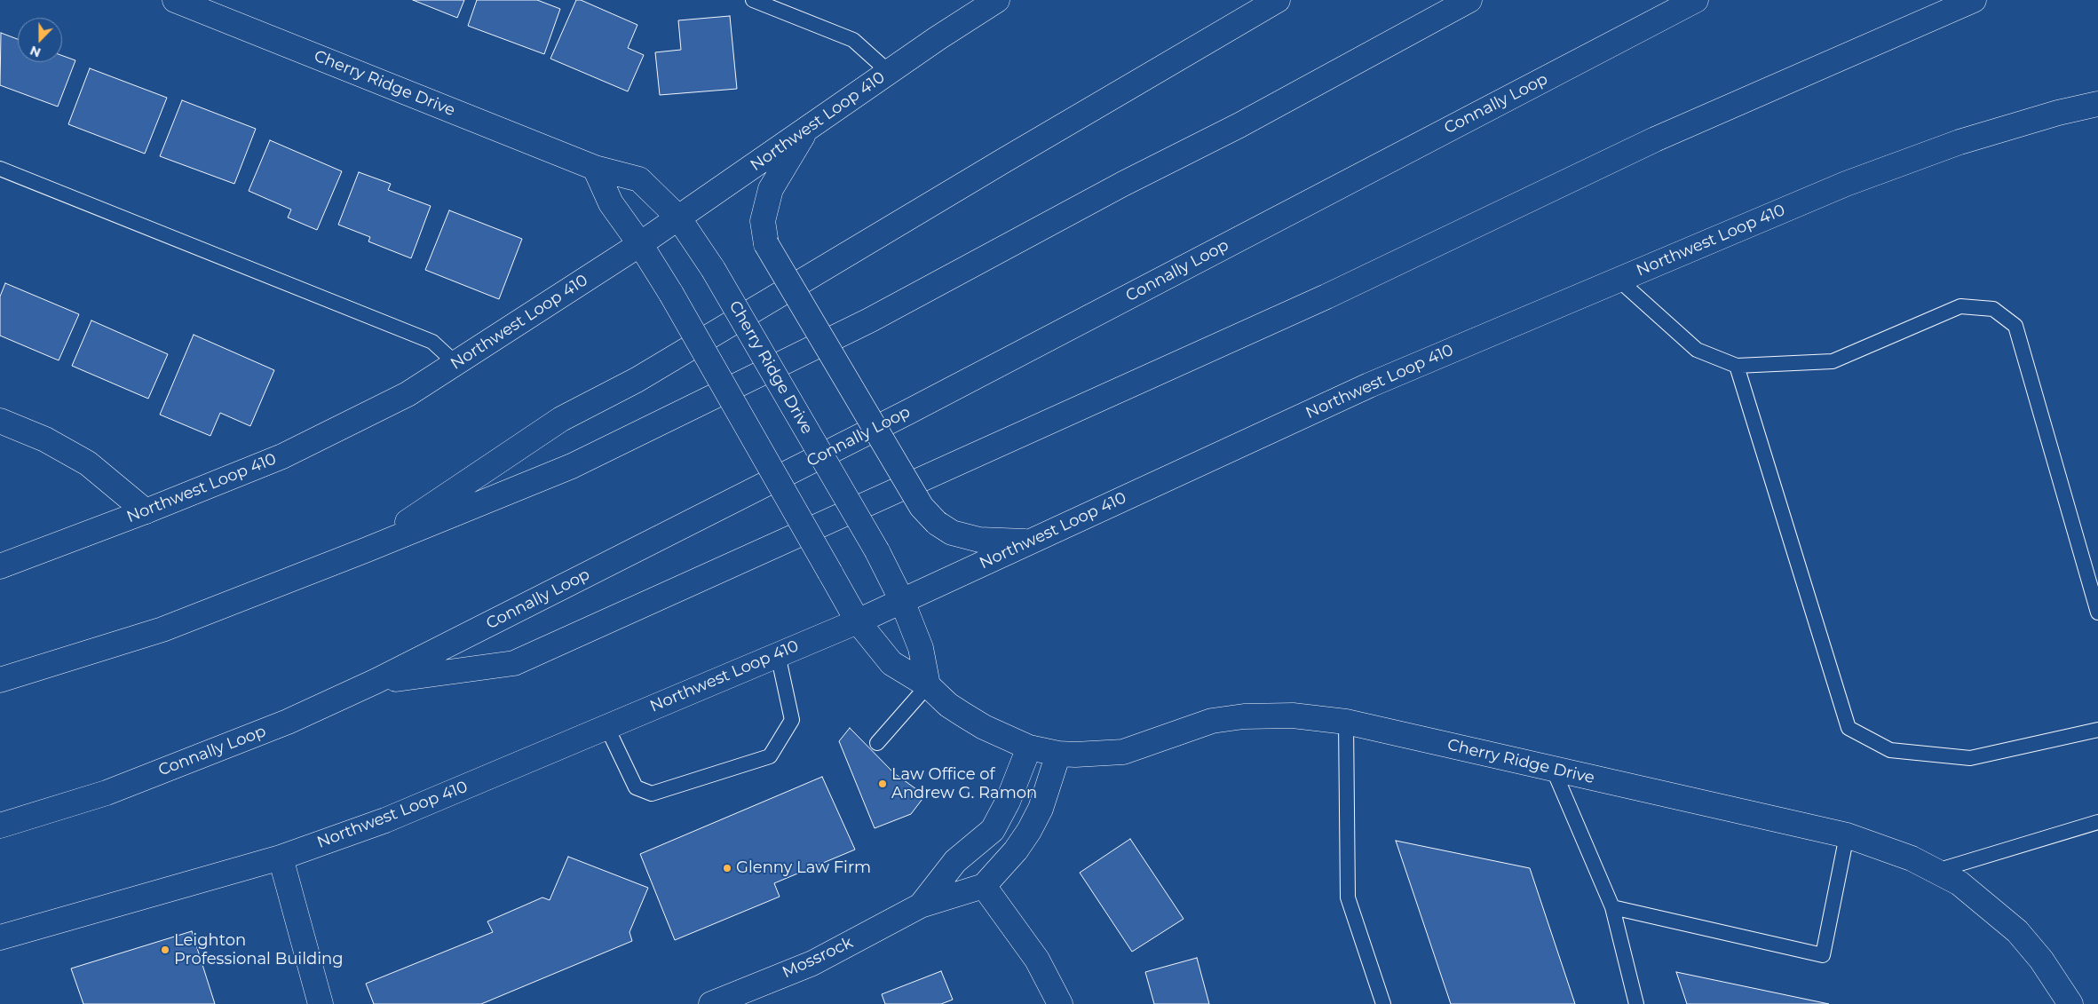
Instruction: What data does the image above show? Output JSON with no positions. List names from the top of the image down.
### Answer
{
  "streets": {
    "main road": [
      "Cherry Ridge Drive",
      "Connally Loop",
      "Northwest Loop 410",
      "Mossrock"
    ]
  },
  "crossings": [
    ["Cherry Ridge Drive", "Northwest Loop 410"],
    ["Cherry Ridge Drive", "Mossrock"]
  ],
  "places": ["Law Office of Andrew G. Ramon", "Glenny Law Firm", "Leighton Professional Building"],
  "north": "bottom"
}
